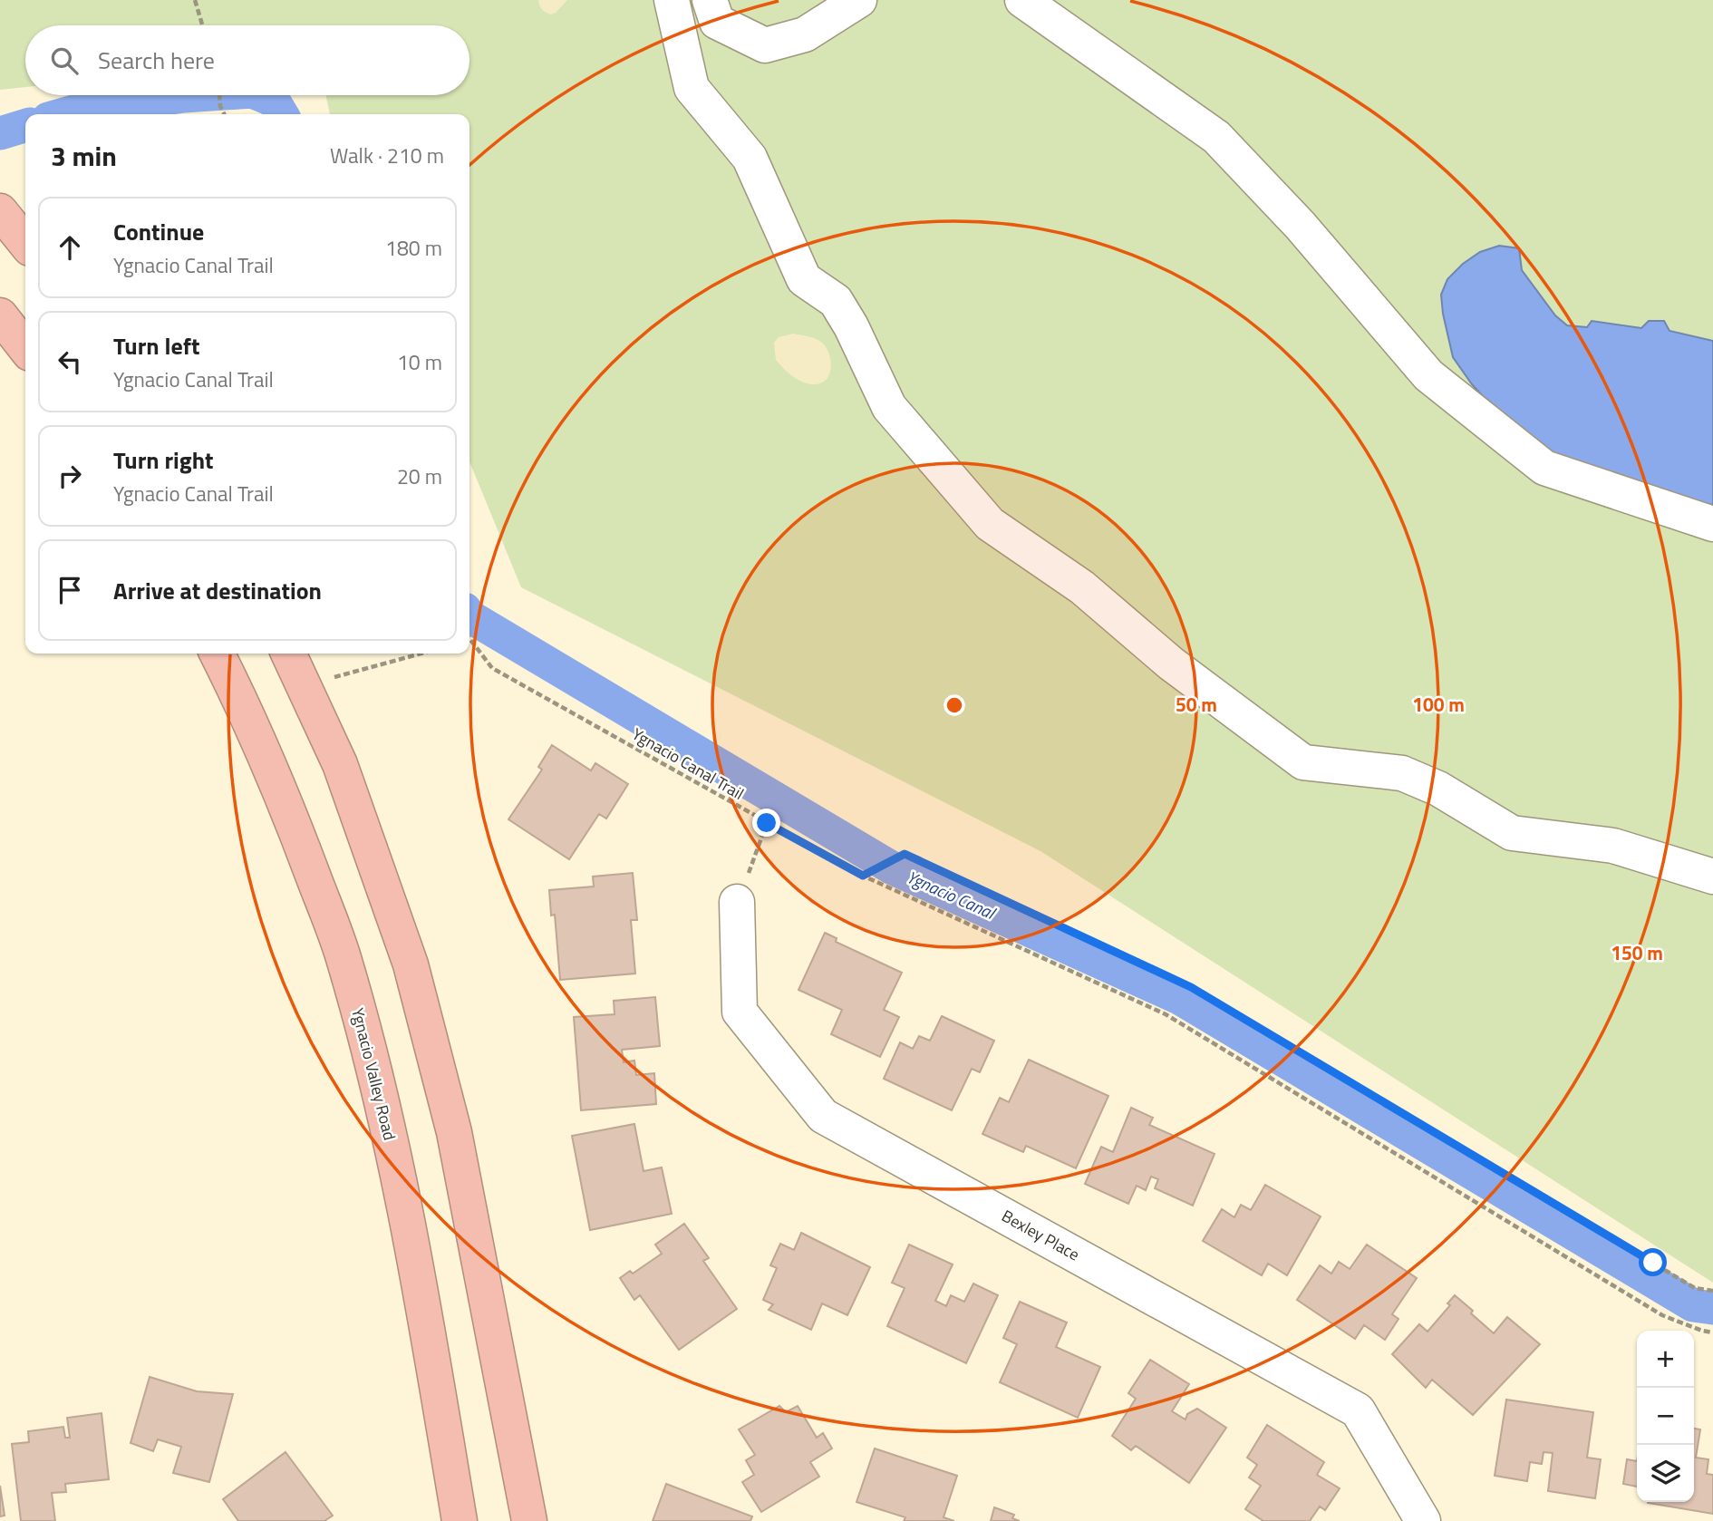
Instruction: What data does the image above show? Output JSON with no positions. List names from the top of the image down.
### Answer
{
  "streets": {
    "highway": ["Ygnacio Valley Road"],
    "street": ["Bexley Place"],
    "path": ["Ygnacio Canal Trail"]
  },
  "water": ["Ygnacio Canal"],
  "page": {
    "search": "Search here",
    "heading": ["3 min", "Walk · 210 m"],
    "list": [
      ["Continue", "Ygnacio Canal Trail", "180 m"],
      ["Turn left", "Ygnacio Canal Trail", "10 m"],
      ["Turn right", "Ygnacio Canal Trail", "20 m"],
      "Arrive at destination"
    ],
    "map_buttons": ["+", "−"]
  },
  "rings": ["50 m", "100 m", "150 m"]
}
